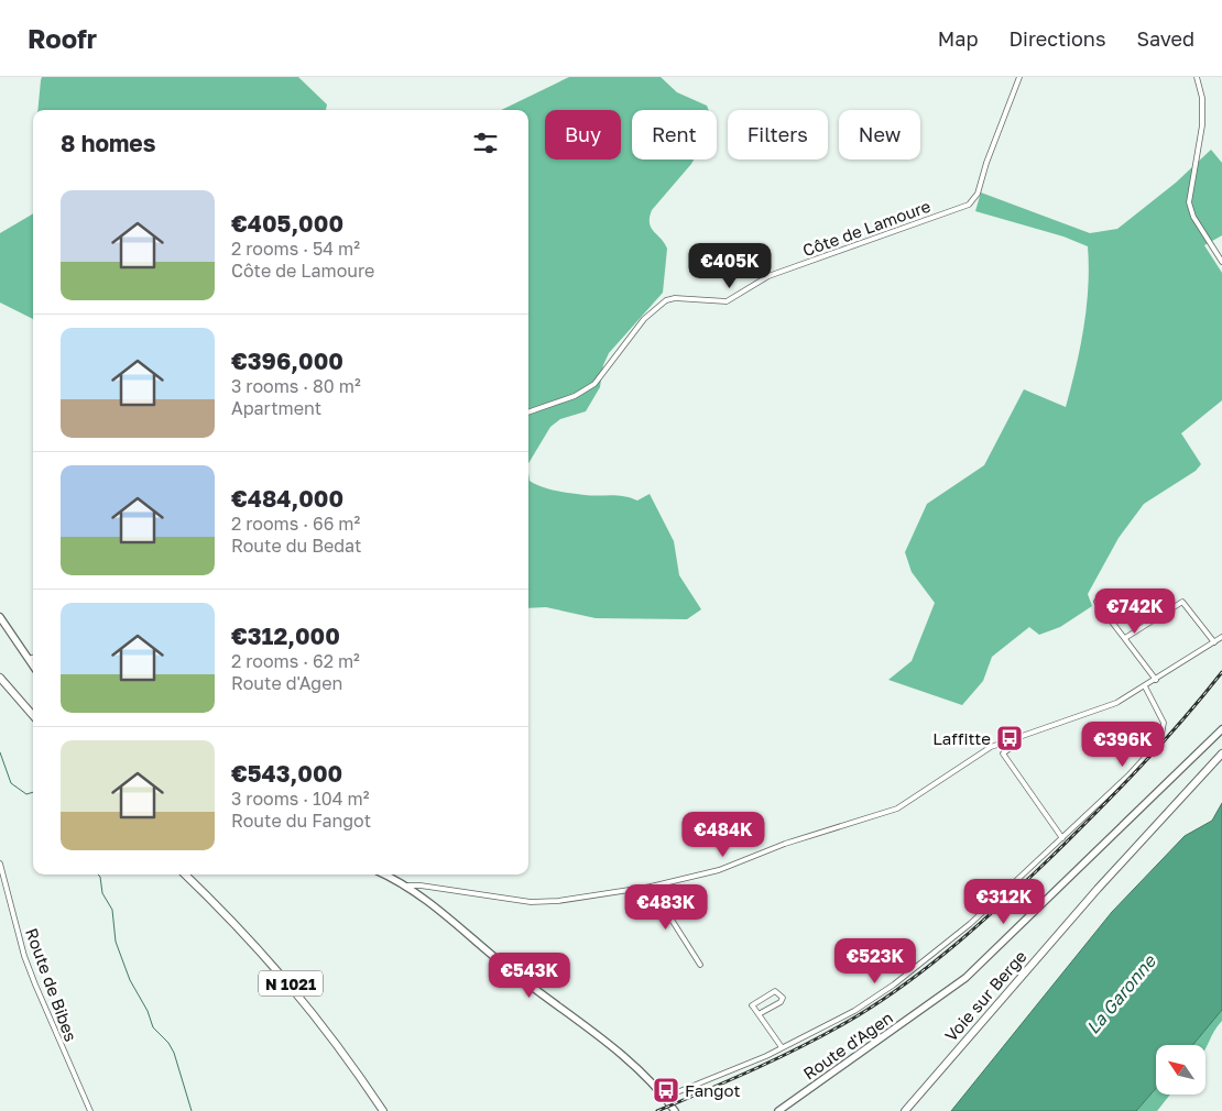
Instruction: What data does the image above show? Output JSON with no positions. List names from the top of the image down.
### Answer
{
  "streets": {
    "main road": ["N 1021", "Voie sur Berge", "Route d'Agen"],
    "street": ["Côte de Lamoure", "Route de Bibes"]
  },
  "water": ["La Garonne"],
  "places": {
    "bus stop": ["Laffitte", "Fangot"]
  },
  "north": "top left",
  "page": {
    "header": "Roofr",
    "nav": ["Map", "Directions", "Saved"],
    "chip": [
      "Buy",
      "Rent",
      "Filters",
      "New"
    ],
    "heading": "8 homes",
    "list": [
      {
        "name": "€405,000",
        "note": "2 rooms · 54 m² · Côte de Lamoure"
      },
      {
        "name": "€396,000",
        "note": "3 rooms · 80 m² · Apartment"
      },
      {
        "name": "€484,000",
        "note": "2 rooms · 66 m² · Route du Bedat"
      },
      {
        "name": "€312,000",
        "note": "2 rooms · 62 m² · Route d'Agen"
      },
      {
        "name": "€543,000",
        "note": "3 rooms · 104 m² · Route du Fangot"
      }
    ],
    "price": [
      "€405K",
      "€742K",
      "€396K",
      "€484K",
      "€312K",
      "€483K",
      "€523K",
      "€543K"
    ]
  }
}
